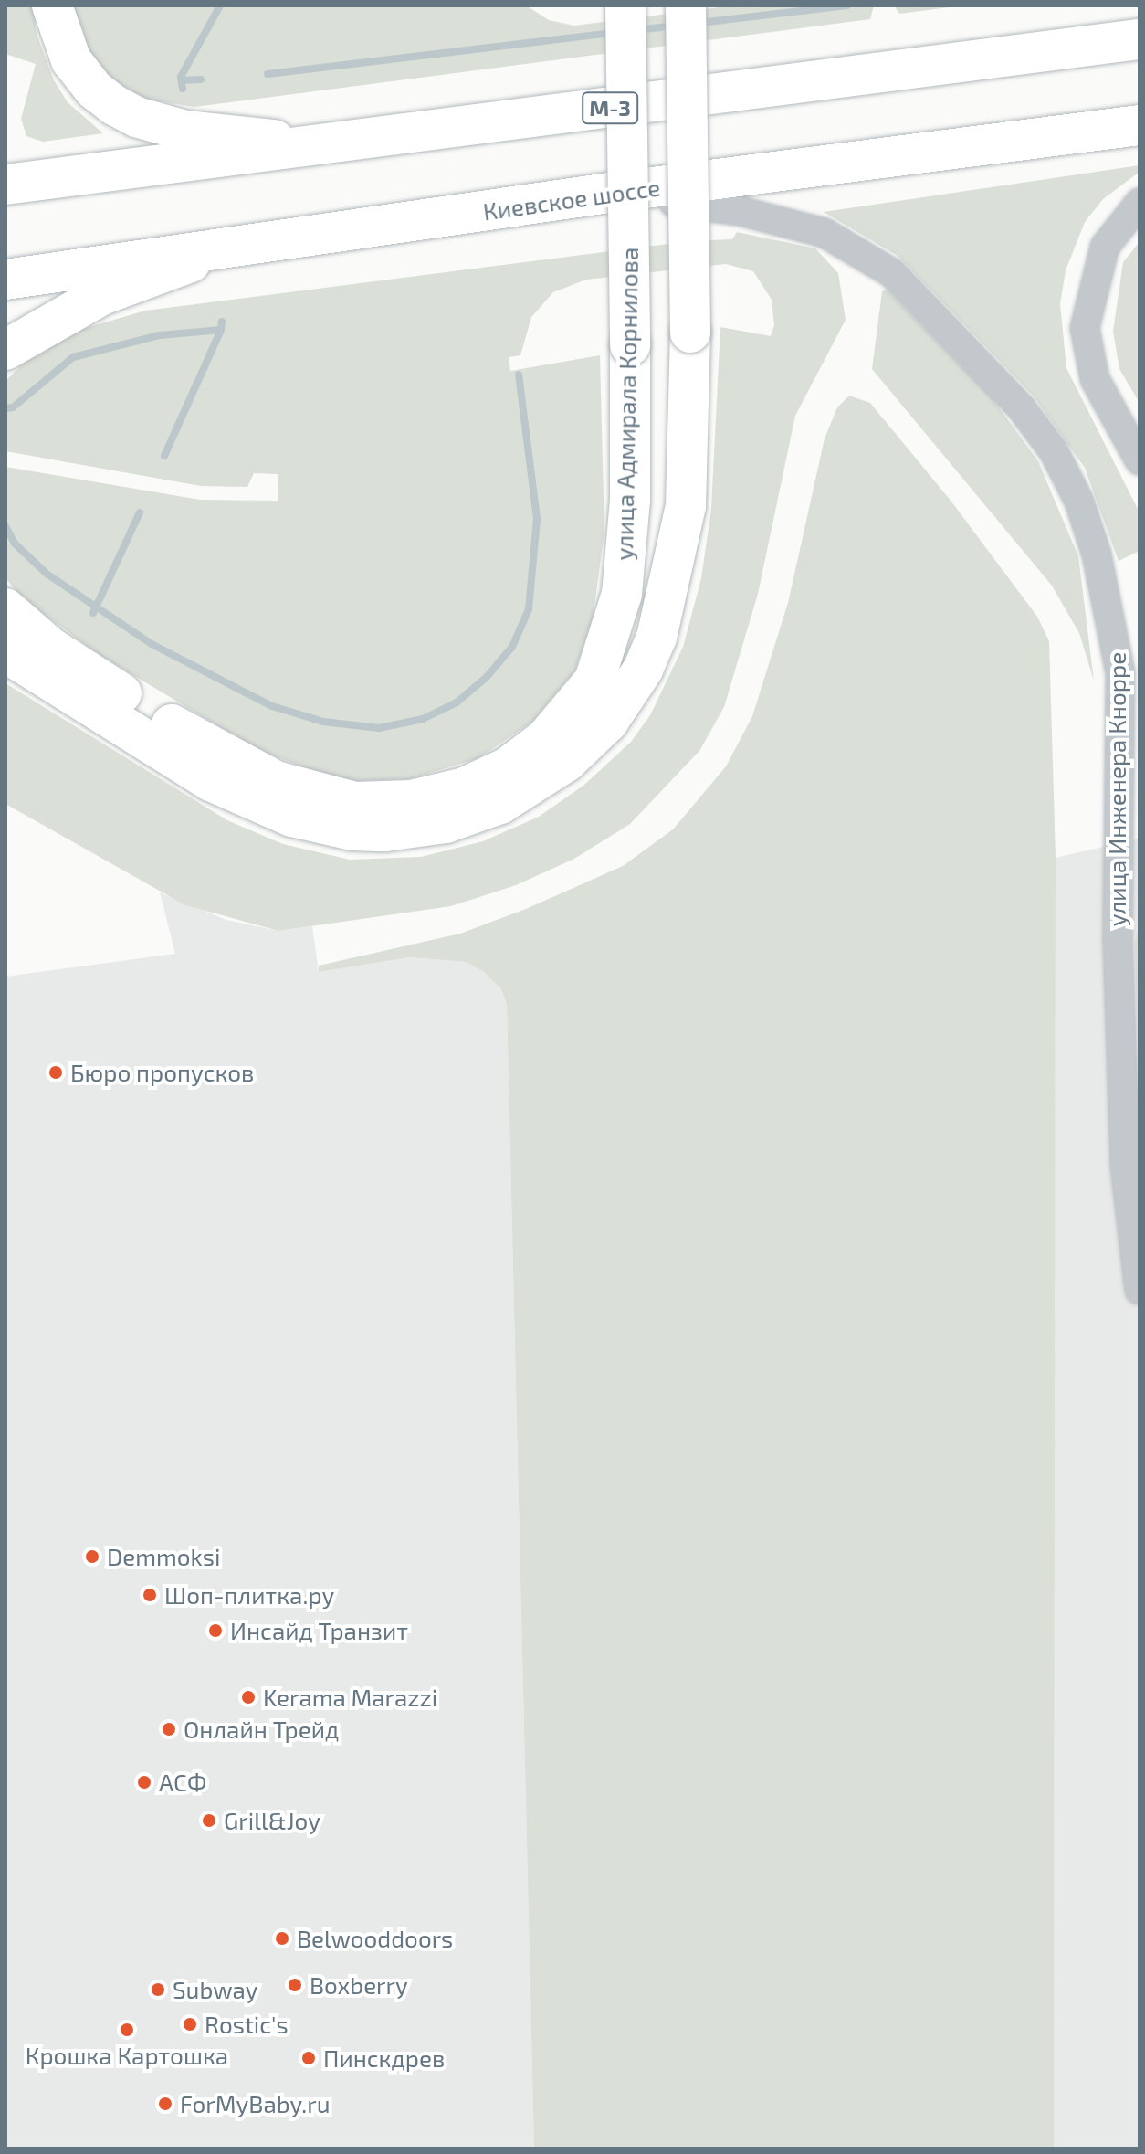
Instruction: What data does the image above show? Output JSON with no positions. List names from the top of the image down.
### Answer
{
  "streets": {
    "main road": ["М-3", "Киевское шоссе", "улица Адмирала Корнилова"],
    "street": ["улица Инженера Кнорре"]
  },
  "crossings": [
    ["Киевское шоссе", "улица Инженера Кнорре"]
  ],
  "places": [
    "Бюро пропусков",
    "Demmoksi",
    "Шоп-плитка.ру",
    "Инсайд Транзит",
    "Kerama Marazzi",
    "Онлайн Трейд",
    "АСФ",
    "Grill&Joy",
    "Belwooddoors",
    "Boxberry",
    "Subway",
    "Rostic's",
    "Крошка Картошка",
    "Пинскдрев",
    "ForMyBaby.ru"
  ]
}
